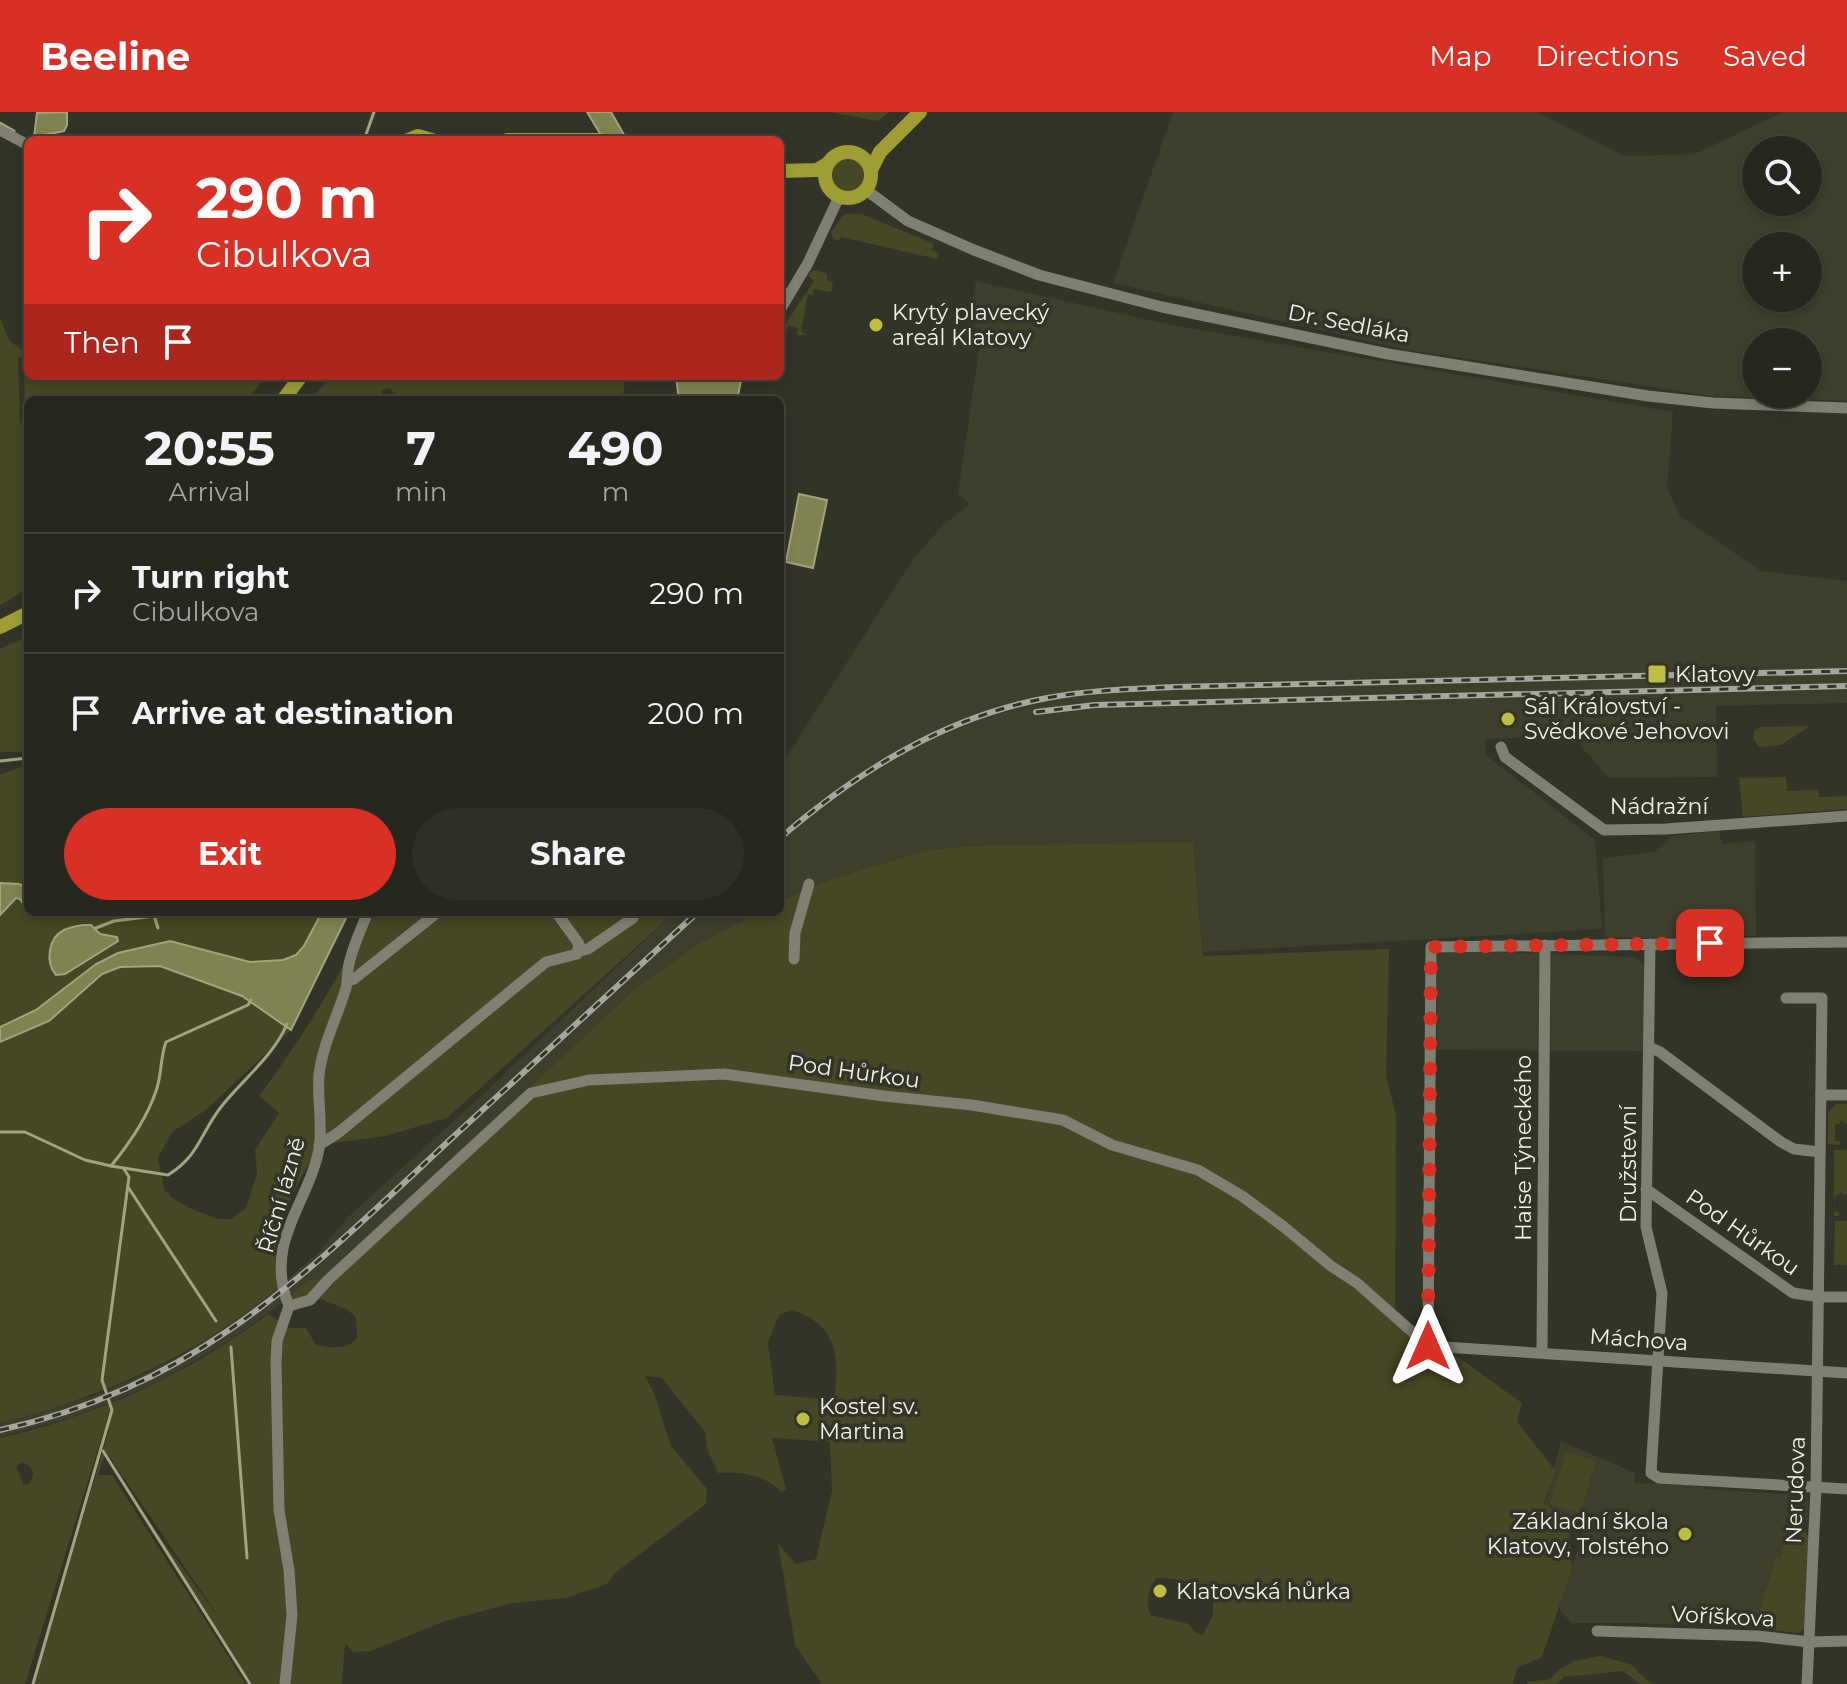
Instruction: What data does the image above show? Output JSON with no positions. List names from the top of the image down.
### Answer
{
  "streets": {
    "street": [
      "Dr. Sedláka",
      "Nádražní",
      "Pod Hůrkou",
      "Haise Týneckého",
      "Družstevní",
      "Říční lázně",
      "Máchova",
      "Nerudova",
      "Voříškova"
    ]
  },
  "crossings": [
    ["Pod Hůrkou", "Družstevní"],
    ["Pod Hůrkou", "Říční lázně"],
    ["Pod Hůrkou", "Máchova"],
    ["Pod Hůrkou", "Nerudova"],
    ["Haise Týneckého", "Máchova"],
    ["Družstevní", "Máchova"],
    ["Družstevní", "Nerudova"],
    ["Máchova", "Nerudova"],
    ["Nerudova", "Voříškova"]
  ],
  "places": {
    "other": [
      "Krytý plavecký areál Klatovy",
      "Sál Království - Svědkové Jehovovi",
      "Kostel sv. Martina",
      "Základní škola Klatovy, Tolstého",
      "Klatovská hůrka"
    ],
    "transit": ["Klatovy"]
  },
  "page": {
    "header": "Beeline",
    "nav": ["Map", "Directions", "Saved"],
    "map_buttons": ["+", "−"],
    "turn": ["290 m", "Cibulkova"],
    "then": "Then",
    "eta": [
      "20:55",
      "Arrival",
      "7",
      "min",
      "490",
      "m"
    ],
    "list": [
      {
        "name": "Turn right",
        "note": "Cibulkova",
        "value": "290 m"
      },
      {
        "name": "Arrive at destination",
        "value": "200 m"
      }
    ],
    "buttons": ["Exit", "Share"]
  }
}
